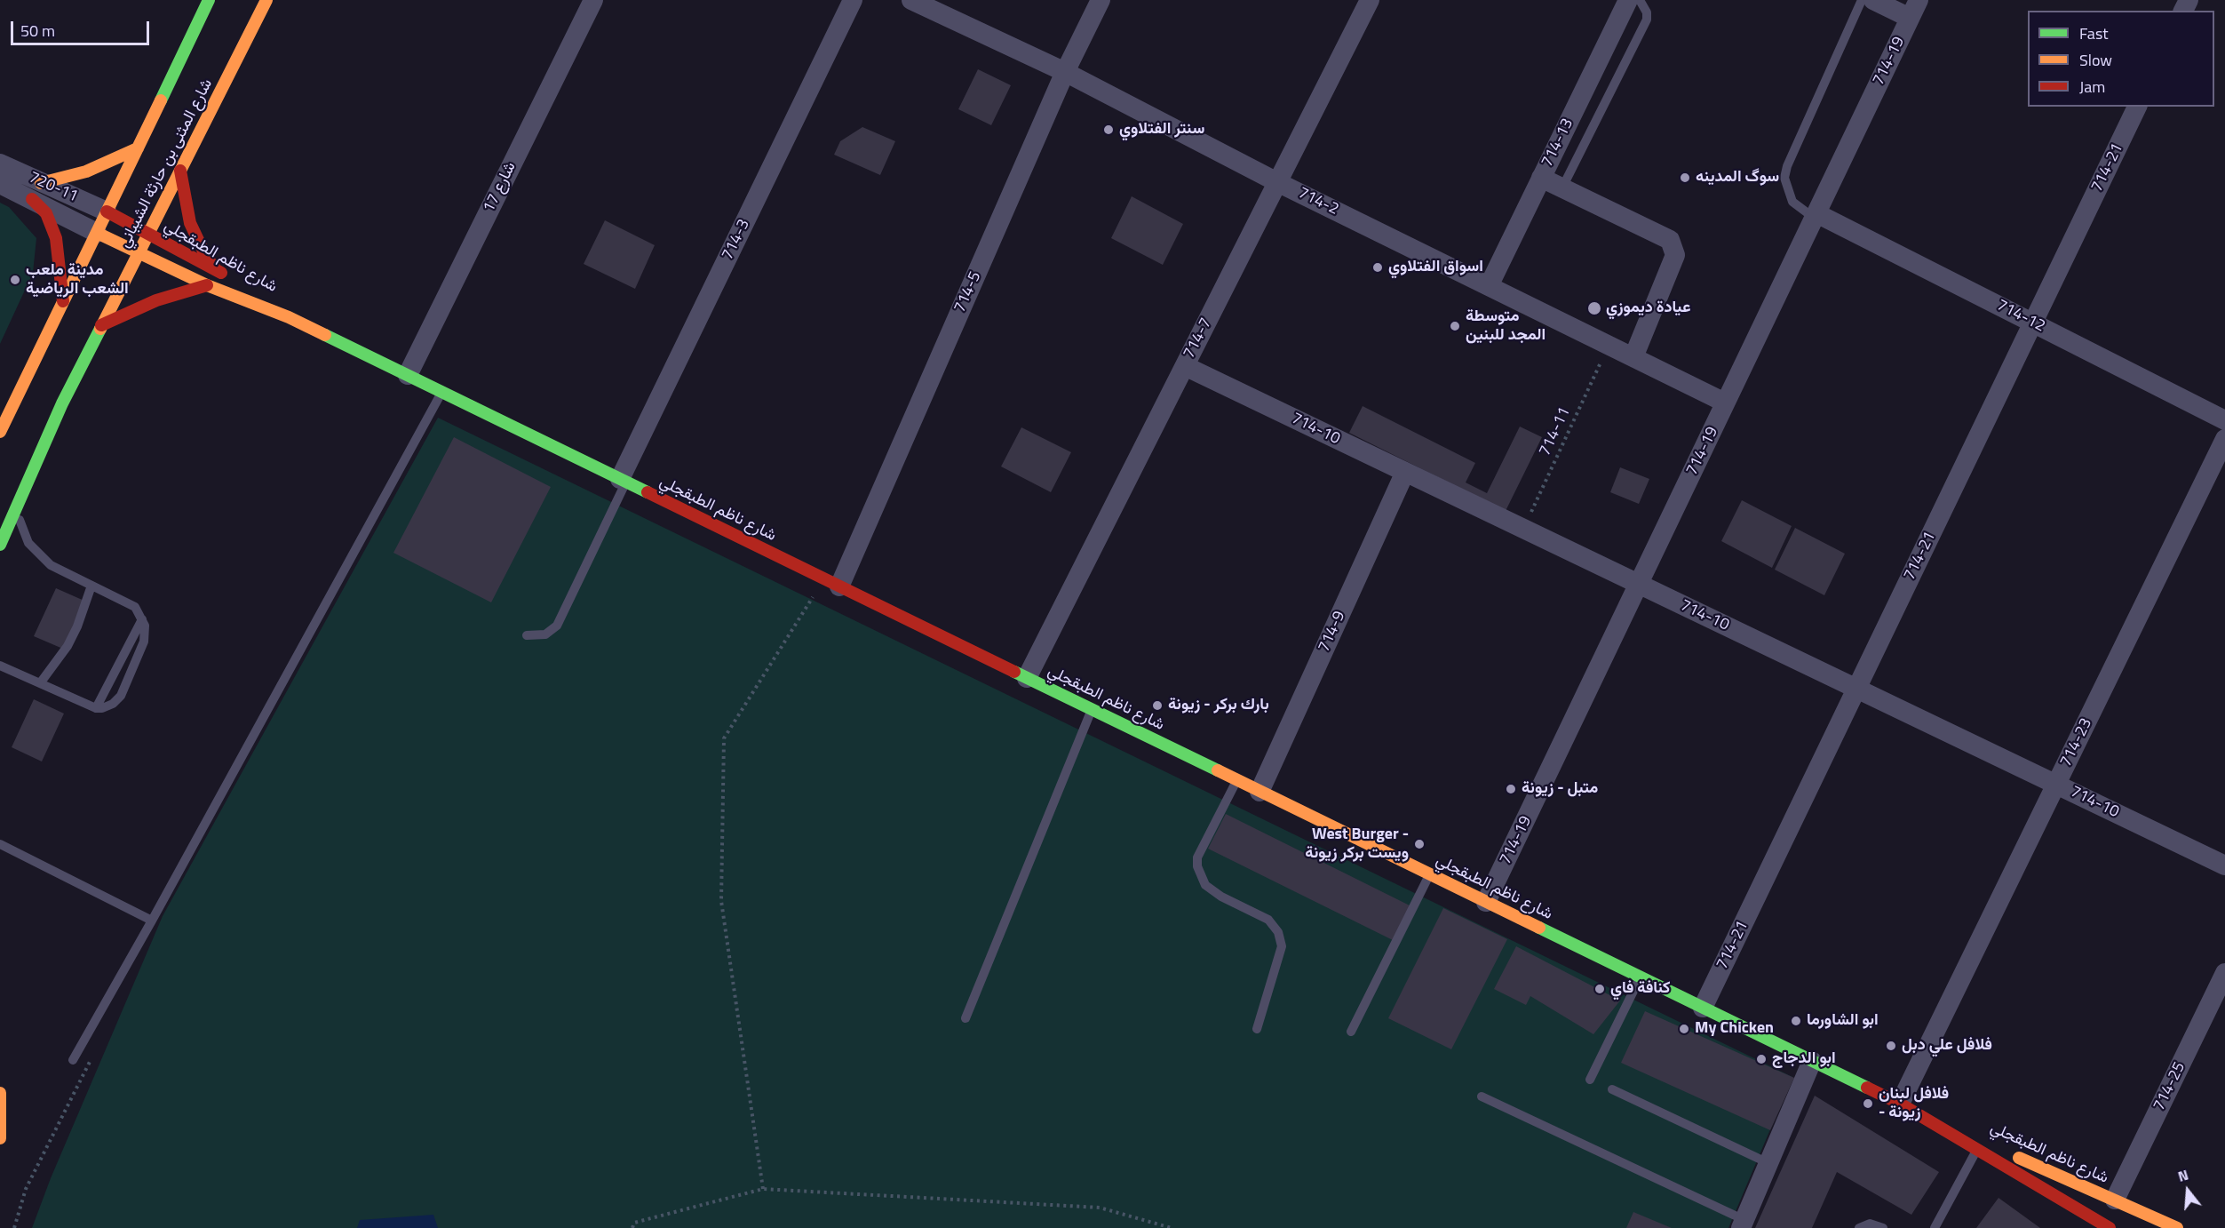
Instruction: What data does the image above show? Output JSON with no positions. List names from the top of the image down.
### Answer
{
  "streets": {
    "main road": ["شارع المثنى بن حارثة الشيباني", "شارع ناظم الطبقجلي"],
    "street": [
      "714-19",
      "714-13",
      "714-21",
      "720-11",
      "شارع 17",
      "714-2",
      "714-3",
      "714-5",
      "714-12",
      "714-7",
      "714-10",
      "714-9",
      "714-23",
      "714-25"
    ],
    "path": ["714-11"]
  },
  "crossings": [
    ["714-19", "714-2"],
    ["714-19", "شارع ناظم الطبقجلي"],
    ["714-19", "714-12"],
    ["714-19", "714-10"],
    ["714-13", "714-2"],
    ["شارع المثنى بن حارثة الشيباني", "720-11"],
    ["شارع المثنى بن حارثة الشيباني", "شارع ناظم الطبقجلي"],
    ["714-21", "شارع ناظم الطبقجلي"],
    ["714-21", "714-12"],
    ["714-21", "714-10"],
    ["720-11", "شارع ناظم الطبقجلي"],
    ["شارع 17", "شارع ناظم الطبقجلي"],
    ["714-2", "714-5"],
    ["714-2", "714-7"],
    ["714-2", "714-11"],
    ["714-3", "شارع ناظم الطبقجلي"],
    ["شارع ناظم الطبقجلي", "714-5"],
    ["شارع ناظم الطبقجلي", "714-7"],
    ["شارع ناظم الطبقجلي", "714-9"],
    ["شارع ناظم الطبقجلي", "714-23"],
    ["شارع ناظم الطبقجلي", "714-25"],
    ["714-7", "714-10"],
    ["714-10", "714-11"],
    ["714-10", "714-9"],
    ["714-10", "714-23"]
  ],
  "places": [
    "سنتر الفتلاوي",
    "سوگ المدينه",
    "اسواق الفتلاوي",
    "مدينة ملعب الشعب الرياضية",
    "عيادة ديموزي",
    "متوسطة المجد للبنين",
    "بارك بركر - زيونة",
    "متبل - زيونة",
    "West Burger - ويست بركر زيونة",
    "كنافة فاي",
    "ابو الشاورما",
    "My Chicken",
    "فلافل علي دبل",
    "ابو الدجاج",
    "فلافل لبنان - زيونة"
  ],
  "legend": ["Fast", "Slow", "Jam"],
  "scale_bar": "50 m",
  "north": "top"
}
